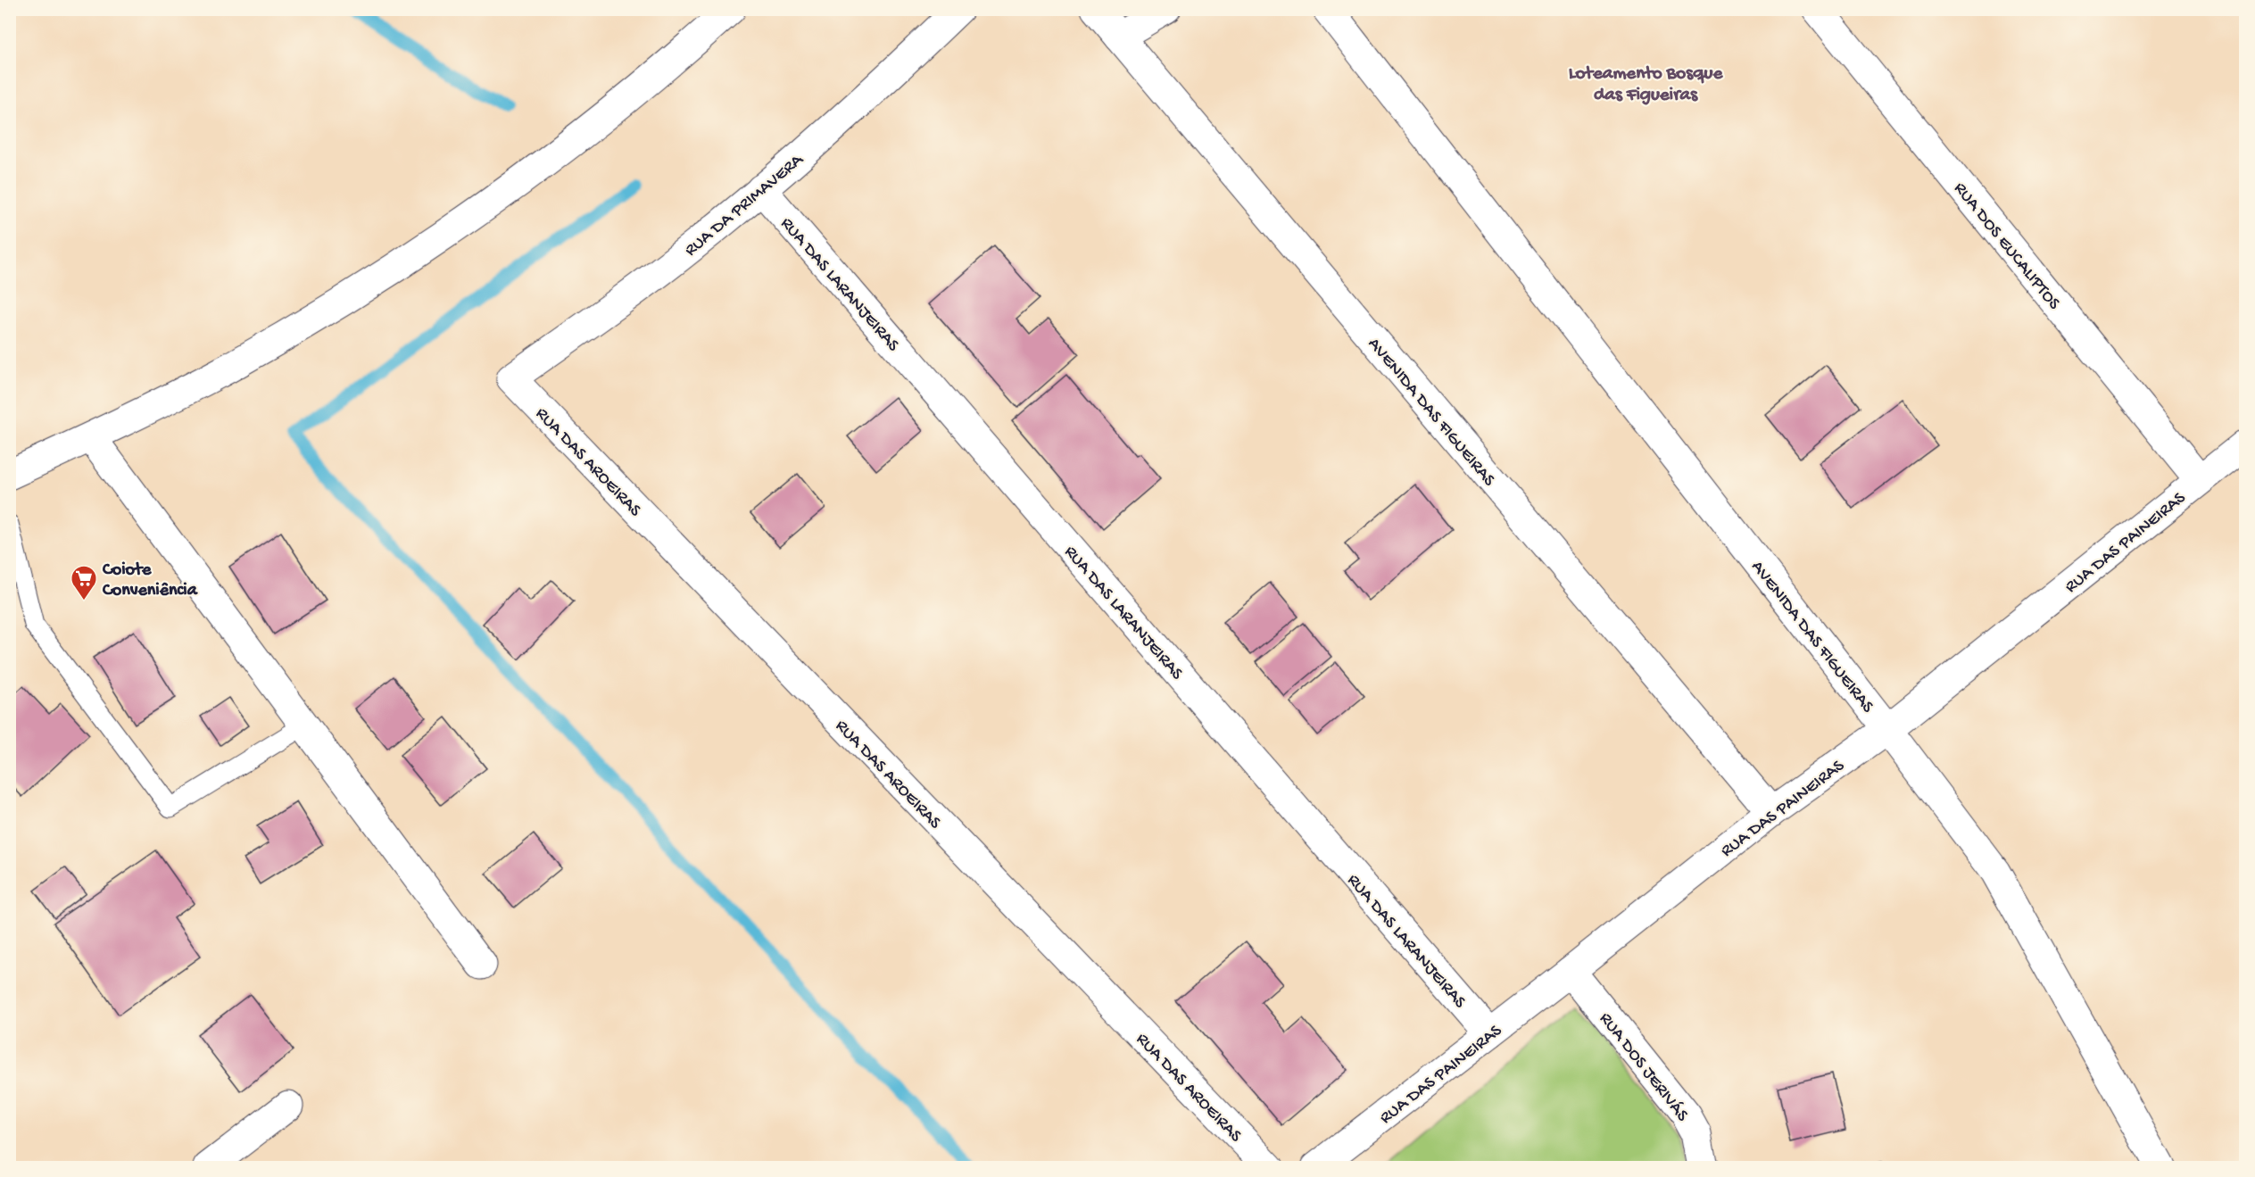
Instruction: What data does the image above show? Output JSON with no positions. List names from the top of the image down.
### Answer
{
  "streets": {
    "street": [
      "RUA DA PRIMAVERA",
      "RUA DOS EUCALIPTOS",
      "RUA DAS LARANJEIRAS",
      "AVENIDA DAS FIGUEIRAS",
      "RUA DAS AROEIRAS",
      "RUA DAS PAINEIRAS",
      "RUA DOS JERIVÁS"
    ]
  },
  "crossings": [
    ["RUA DA PRIMAVERA", "RUA DAS LARANJEIRAS"],
    ["RUA DA PRIMAVERA", "RUA DAS AROEIRAS"],
    ["RUA DOS EUCALIPTOS", "RUA DAS PAINEIRAS"],
    ["RUA DAS LARANJEIRAS", "RUA DAS PAINEIRAS"],
    ["AVENIDA DAS FIGUEIRAS", "RUA DAS PAINEIRAS"],
    ["RUA DAS PAINEIRAS", "RUA DOS JERIVÁS"]
  ],
  "districts": ["Loteamento Bosque das Figueiras"],
  "places": {
    "supermarket": ["Coiote Conveniência"]
  }
}
